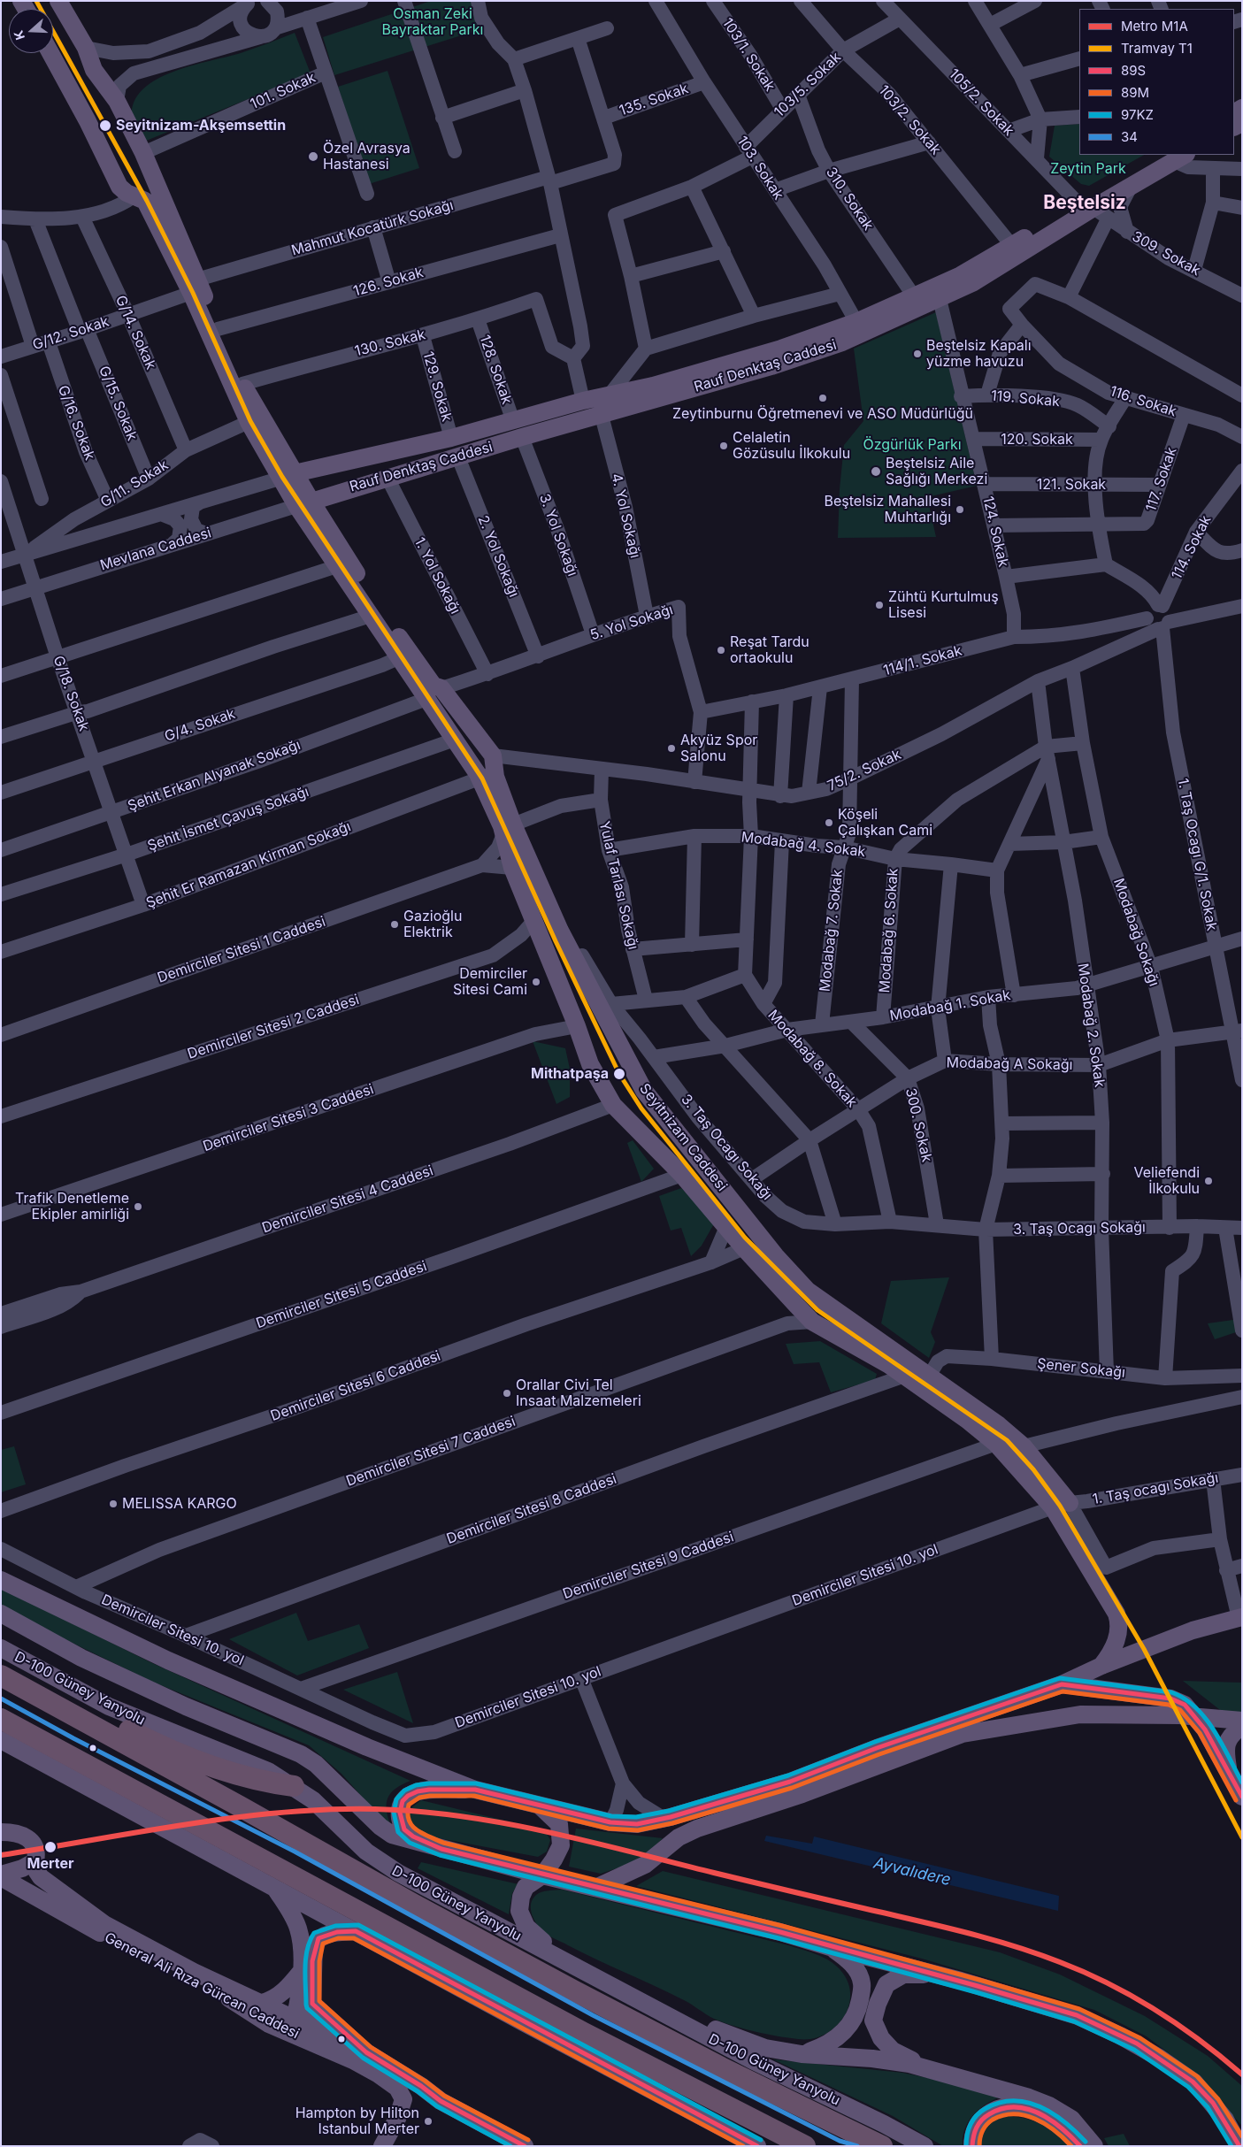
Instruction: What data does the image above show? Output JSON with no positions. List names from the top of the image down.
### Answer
{
  "streets": {
    "main road": [
      "Rauf Denktaş Caddesi",
      "Seyitnizam Caddesi",
      "D-100 Güney Yanyolu",
      "General Ali Rıza Gürcan Caddesi"
    ],
    "street": [
      "103/1. Sokak",
      "103/5. Sokak",
      "101. Sokak",
      "135. Sokak",
      "105/2. Sokak",
      "103/2. Sokak",
      "103. Sokak",
      "310. Sokak",
      "Mahmut Kocatürk Sokağı",
      "309. Sokak",
      "126. Sokak",
      "G/14. Sokak",
      "G/12. Sokak",
      "130. Sokak",
      "128. Sokak",
      "129. Sokak",
      "119. Sokak",
      "116. Sokak",
      "G/15. Sokak",
      "G/16. Sokak",
      "120. Sokak",
      "117. Sokak",
      "G/11. Sokak",
      "121. Sokak",
      "4. Yol Sokağı",
      "124. Sokak",
      "3. Yol Sokağı",
      "114. Sokak",
      "Mevlana Caddesi",
      "2. Yol Sokağı",
      "1. Yol Sokağı",
      "5. Yol Sokağı",
      "114/1. Sokak",
      "G/18. Sokak",
      "G/4. Sokak",
      "75/2. Sokak",
      "Şehit Erkan Alyanak Sokağı",
      "Şehit İsmet Çavuş Sokağı",
      "Modabağ 4. Sokak",
      "1. Taş Ocagı G/1. Sokak",
      "Şehit Er Ramazan Kirman Sokağı",
      "Yulaf Tarlası Sokağı",
      "Modabağ 7. Sokak",
      "Modabağ 6. Sokak",
      "Modabağ Sokağı",
      "Demirciler Sitesi 1 Caddesi",
      "Modabağ 1. Sokak",
      "Modabağ 2. Sokak",
      "Demirciler Sitesi 2 Caddesi",
      "Modabağ 8. Sokak",
      "Modabağ A Sokağı",
      "Demirciler Sitesi 3 Caddesi",
      "300. Sokak",
      "3. Taş Ocagı Sokağı",
      "Demirciler Sitesi 4 Caddesi",
      "Demirciler Sitesi 5 Caddesi",
      "Şener Sokağı",
      "Demirciler Sitesi 6 Caddesi",
      "Demirciler Sitesi 7 Caddesi",
      "1. Taş ocagı Sokağı",
      "Demirciler Sitesi 8 Caddesi",
      "Demirciler Sitesi 9 Caddesi",
      "Demirciler Sitesi 10. yol"
    ]
  },
  "crossings": [
    ["103/1. Sokak", "103/5. Sokak"],
    ["103/5. Sokak", "105/2. Sokak"],
    ["103/5. Sokak", "103/2. Sokak"],
    ["103/5. Sokak", "103. Sokak"],
    ["103/5. Sokak", "310. Sokak"],
    ["101. Sokak", "Seyitnizam Caddesi"],
    ["135. Sokak", "103. Sokak"],
    ["135. Sokak", "Mahmut Kocatürk Sokağı"],
    ["105/2. Sokak", "309. Sokak"],
    ["105/2. Sokak", "Rauf Denktaş Caddesi"],
    ["103/2. Sokak", "Rauf Denktaş Caddesi"],
    ["103. Sokak", "Rauf Denktaş Caddesi"],
    ["310. Sokak", "Rauf Denktaş Caddesi"],
    ["Mahmut Kocatürk Sokağı", "G/12. Sokak"],
    ["Mahmut Kocatürk Sokağı", "Seyitnizam Caddesi"],
    ["309. Sokak", "Rauf Denktaş Caddesi"],
    ["126. Sokak", "Seyitnizam Caddesi"],
    ["G/14. Sokak", "G/12. Sokak"],
    ["G/14. Sokak", "G/11. Sokak"],
    ["G/12. Sokak", "G/15. Sokak"],
    ["G/12. Sokak", "G/16. Sokak"],
    ["G/12. Sokak", "Seyitnizam Caddesi"],
    ["130. Sokak", "128. Sokak"],
    ["130. Sokak", "129. Sokak"],
    ["130. Sokak", "Seyitnizam Caddesi"],
    ["Rauf Denktaş Caddesi", "128. Sokak"],
    ["Rauf Denktaş Caddesi", "129. Sokak"],
    ["Rauf Denktaş Caddesi", "4. Yol Sokağı"],
    ["Rauf Denktaş Caddesi", "124. Sokak"],
    ["Rauf Denktaş Caddesi", "3. Yol Sokağı"],
    ["Rauf Denktaş Caddesi", "Mevlana Caddesi"],
    ["Rauf Denktaş Caddesi", "2. Yol Sokağı"],
    ["Rauf Denktaş Caddesi", "1. Yol Sokağı"],
    ["Rauf Denktaş Caddesi", "Seyitnizam Caddesi"],
    ["119. Sokak", "124. Sokak"],
    ["116. Sokak", "117. Sokak"],
    ["G/15. Sokak", "G/11. Sokak"],
    ["G/16. Sokak", "G/11. Sokak"],
    ["120. Sokak", "124. Sokak"],
    ["117. Sokak", "121. Sokak"],
    ["G/11. Sokak", "G/18. Sokak"],
    ["G/11. Sokak", "Seyitnizam Caddesi"],
    ["121. Sokak", "124. Sokak"],
    ["4. Yol Sokağı", "5. Yol Sokağı"],
    ["124. Sokak", "114/1. Sokak"],
    ["3. Yol Sokağı", "5. Yol Sokağı"],
    ["114. Sokak", "114/1. Sokak"],
    ["114. Sokak", "75/2. Sokak"],
    ["114. Sokak", "1. Taş Ocagı G/1. Sokak"],
    ["Mevlana Caddesi", "G/18. Sokak"],
    ["Mevlana Caddesi", "Seyitnizam Caddesi"],
    ["2. Yol Sokağı", "5. Yol Sokağı"],
    ["1. Yol Sokağı", "5. Yol Sokağı"],
    ["5. Yol Sokağı", "114/1. Sokak"],
    ["5. Yol Sokağı", "75/2. Sokak"],
    ["5. Yol Sokağı", "Seyitnizam Caddesi"],
    ["114/1. Sokak", "75/2. Sokak"],
    ["114/1. Sokak", "1. Taş Ocagı G/1. Sokak"],
    ["114/1. Sokak", "Modabağ 7. Sokak"],
    ["G/18. Sokak", "G/4. Sokak"],
    ["G/18. Sokak", "Şehit Erkan Alyanak Sokağı"],
    ["G/18. Sokak", "Şehit İsmet Çavuş Sokağı"],
    ["G/18. Sokak", "Şehit Er Ramazan Kirman Sokağı"],
    ["G/4. Sokak", "Seyitnizam Caddesi"],
    ["75/2. Sokak", "1. Taş Ocagı G/1. Sokak"],
    ["75/2. Sokak", "Şehit Er Ramazan Kirman Sokağı"],
    ["75/2. Sokak", "Yulaf Tarlası Sokağı"],
    ["75/2. Sokak", "Modabağ 7. Sokak"],
    ["75/2. Sokak", "Modabağ Sokağı"],
    ["75/2. Sokak", "Modabağ 2. Sokak"],
    ["75/2. Sokak", "Seyitnizam Caddesi"],
    ["Şehit Erkan Alyanak Sokağı", "Seyitnizam Caddesi"],
    ["Şehit İsmet Çavuş Sokağı", "Seyitnizam Caddesi"],
    ["Modabağ 4. Sokak", "Yulaf Tarlası Sokağı"],
    ["Modabağ 4. Sokak", "Modabağ 7. Sokak"],
    ["Modabağ 4. Sokak", "Modabağ 6. Sokak"],
    ["Modabağ 4. Sokak", "Modabağ 8. Sokak"],
    ["1. Taş Ocagı G/1. Sokak", "Modabağ 1. Sokak"],
    ["1. Taş Ocagı G/1. Sokak", "Modabağ A Sokağı"],
    ["Şehit Er Ramazan Kirman Sokağı", "Seyitnizam Caddesi"],
    ["Modabağ 7. Sokak", "Modabağ 1. Sokak"],
    ["Modabağ 6. Sokak", "Modabağ Sokağı"],
    ["Modabağ 6. Sokak", "Modabağ 1. Sokak"],
    ["Modabağ 6. Sokak", "Modabağ 2. Sokak"],
    ["Modabağ Sokağı", "Modabağ 1. Sokak"],
    ["Modabağ Sokağı", "Modabağ A Sokağı"],
    ["Modabağ Sokağı", "3. Taş Ocagı Sokağı"],
    ["Demirciler Sitesi 1 Caddesi", "Seyitnizam Caddesi"],
    ["Demirciler Sitesi 1 Caddesi", "3. Taş Ocagı Sokağı"],
    ["Modabağ 1. Sokak", "Modabağ 2. Sokak"],
    ["Modabağ 1. Sokak", "Modabağ 8. Sokak"],
    ["Modabağ 1. Sokak", "300. Sokak"],
    ["Modabağ 1. Sokak", "3. Taş Ocagı Sokağı"],
    ["Modabağ 2. Sokak", "Modabağ A Sokağı"],
    ["Modabağ 2. Sokak", "3. Taş Ocagı Sokağı"],
    ["Modabağ 2. Sokak", "Şener Sokağı"],
    ["Demirciler Sitesi 2 Caddesi", "Seyitnizam Caddesi"],
    ["Modabağ 8. Sokak", "Modabağ A Sokağı"],
    ["Modabağ 8. Sokak", "3. Taş Ocagı Sokağı"],
    ["Modabağ A Sokağı", "300. Sokak"],
    ["Modabağ A Sokağı", "3. Taş Ocagı Sokağı"],
    ["Demirciler Sitesi 3 Caddesi", "Seyitnizam Caddesi"],
    ["300. Sokak", "3. Taş Ocagı Sokağı"],
    ["Seyitnizam Caddesi", "3. Taş Ocagı Sokağı"],
    ["Seyitnizam Caddesi", "Demirciler Sitesi 4 Caddesi"],
    ["Seyitnizam Caddesi", "Demirciler Sitesi 5 Caddesi"],
    ["Seyitnizam Caddesi", "Şener Sokağı"],
    ["Seyitnizam Caddesi", "Demirciler Sitesi 6 Caddesi"],
    ["Seyitnizam Caddesi", "Demirciler Sitesi 7 Caddesi"],
    ["Seyitnizam Caddesi", "1. Taş ocagı Sokağı"],
    ["Seyitnizam Caddesi", "Demirciler Sitesi 8 Caddesi"],
    ["Seyitnizam Caddesi", "Demirciler Sitesi 9 Caddesi"],
    ["Seyitnizam Caddesi", "Demirciler Sitesi 10. yol"],
    ["Demirciler Sitesi 7 Caddesi", "Demirciler Sitesi 10. yol"],
    ["1. Taş ocagı Sokağı", "Demirciler Sitesi 10. yol"],
    ["Demirciler Sitesi 8 Caddesi", "Demirciler Sitesi 10. yol"],
    ["Demirciler Sitesi 9 Caddesi", "Demirciler Sitesi 10. yol"]
  ],
  "districts": ["Beştelsiz"],
  "water": ["Ayvalıdere"],
  "parks": ["Osman Zeki Bayraktar Parkı", "Zeytin Park", "Özgürlük Parkı"],
  "places": [
    "Seyitnizam-Akşemsettin",
    "Özel Avrasya Hastanesi",
    "Beştelsiz Kapalı yüzme havuzu",
    "Zeytinburnu Öğretmenevi ve ASO Müdürlüğü",
    "Celaletin Gözüsulu İlkokulu",
    "Beştelsiz Aile Sağlığı Merkezi",
    "Beştelsiz Mahallesi Muhtarlığı",
    "Zühtü Kurtulmuş Lisesi",
    "Reşat Tardu ortaokulu",
    "Akyüz Spor Salonu",
    "Köşeli Çalışkan Cami",
    "Gazioğlu Elektrik",
    "Demirciler Sitesi Cami",
    "Mithatpaşa",
    "Veliefendi İlkokulu",
    "Trafik Denetleme Ekipler amirliği",
    "Orallar Civi Tel Insaat Malzemeleri",
    "MELISSA KARGO",
    "Merter",
    "Hampton by Hilton Istanbul Merter"
  ],
  "lines": [
    "tram line T1",
    "transit line 97KZ",
    "transit line 89S",
    "transit line 89M",
    "transit line 34",
    "metro line M1A"
  ],
  "legend": [
    "Metro M1A",
    "Tramvay T1",
    "89S",
    "89M",
    "97KZ",
    "34"
  ],
  "north": "left"
}
